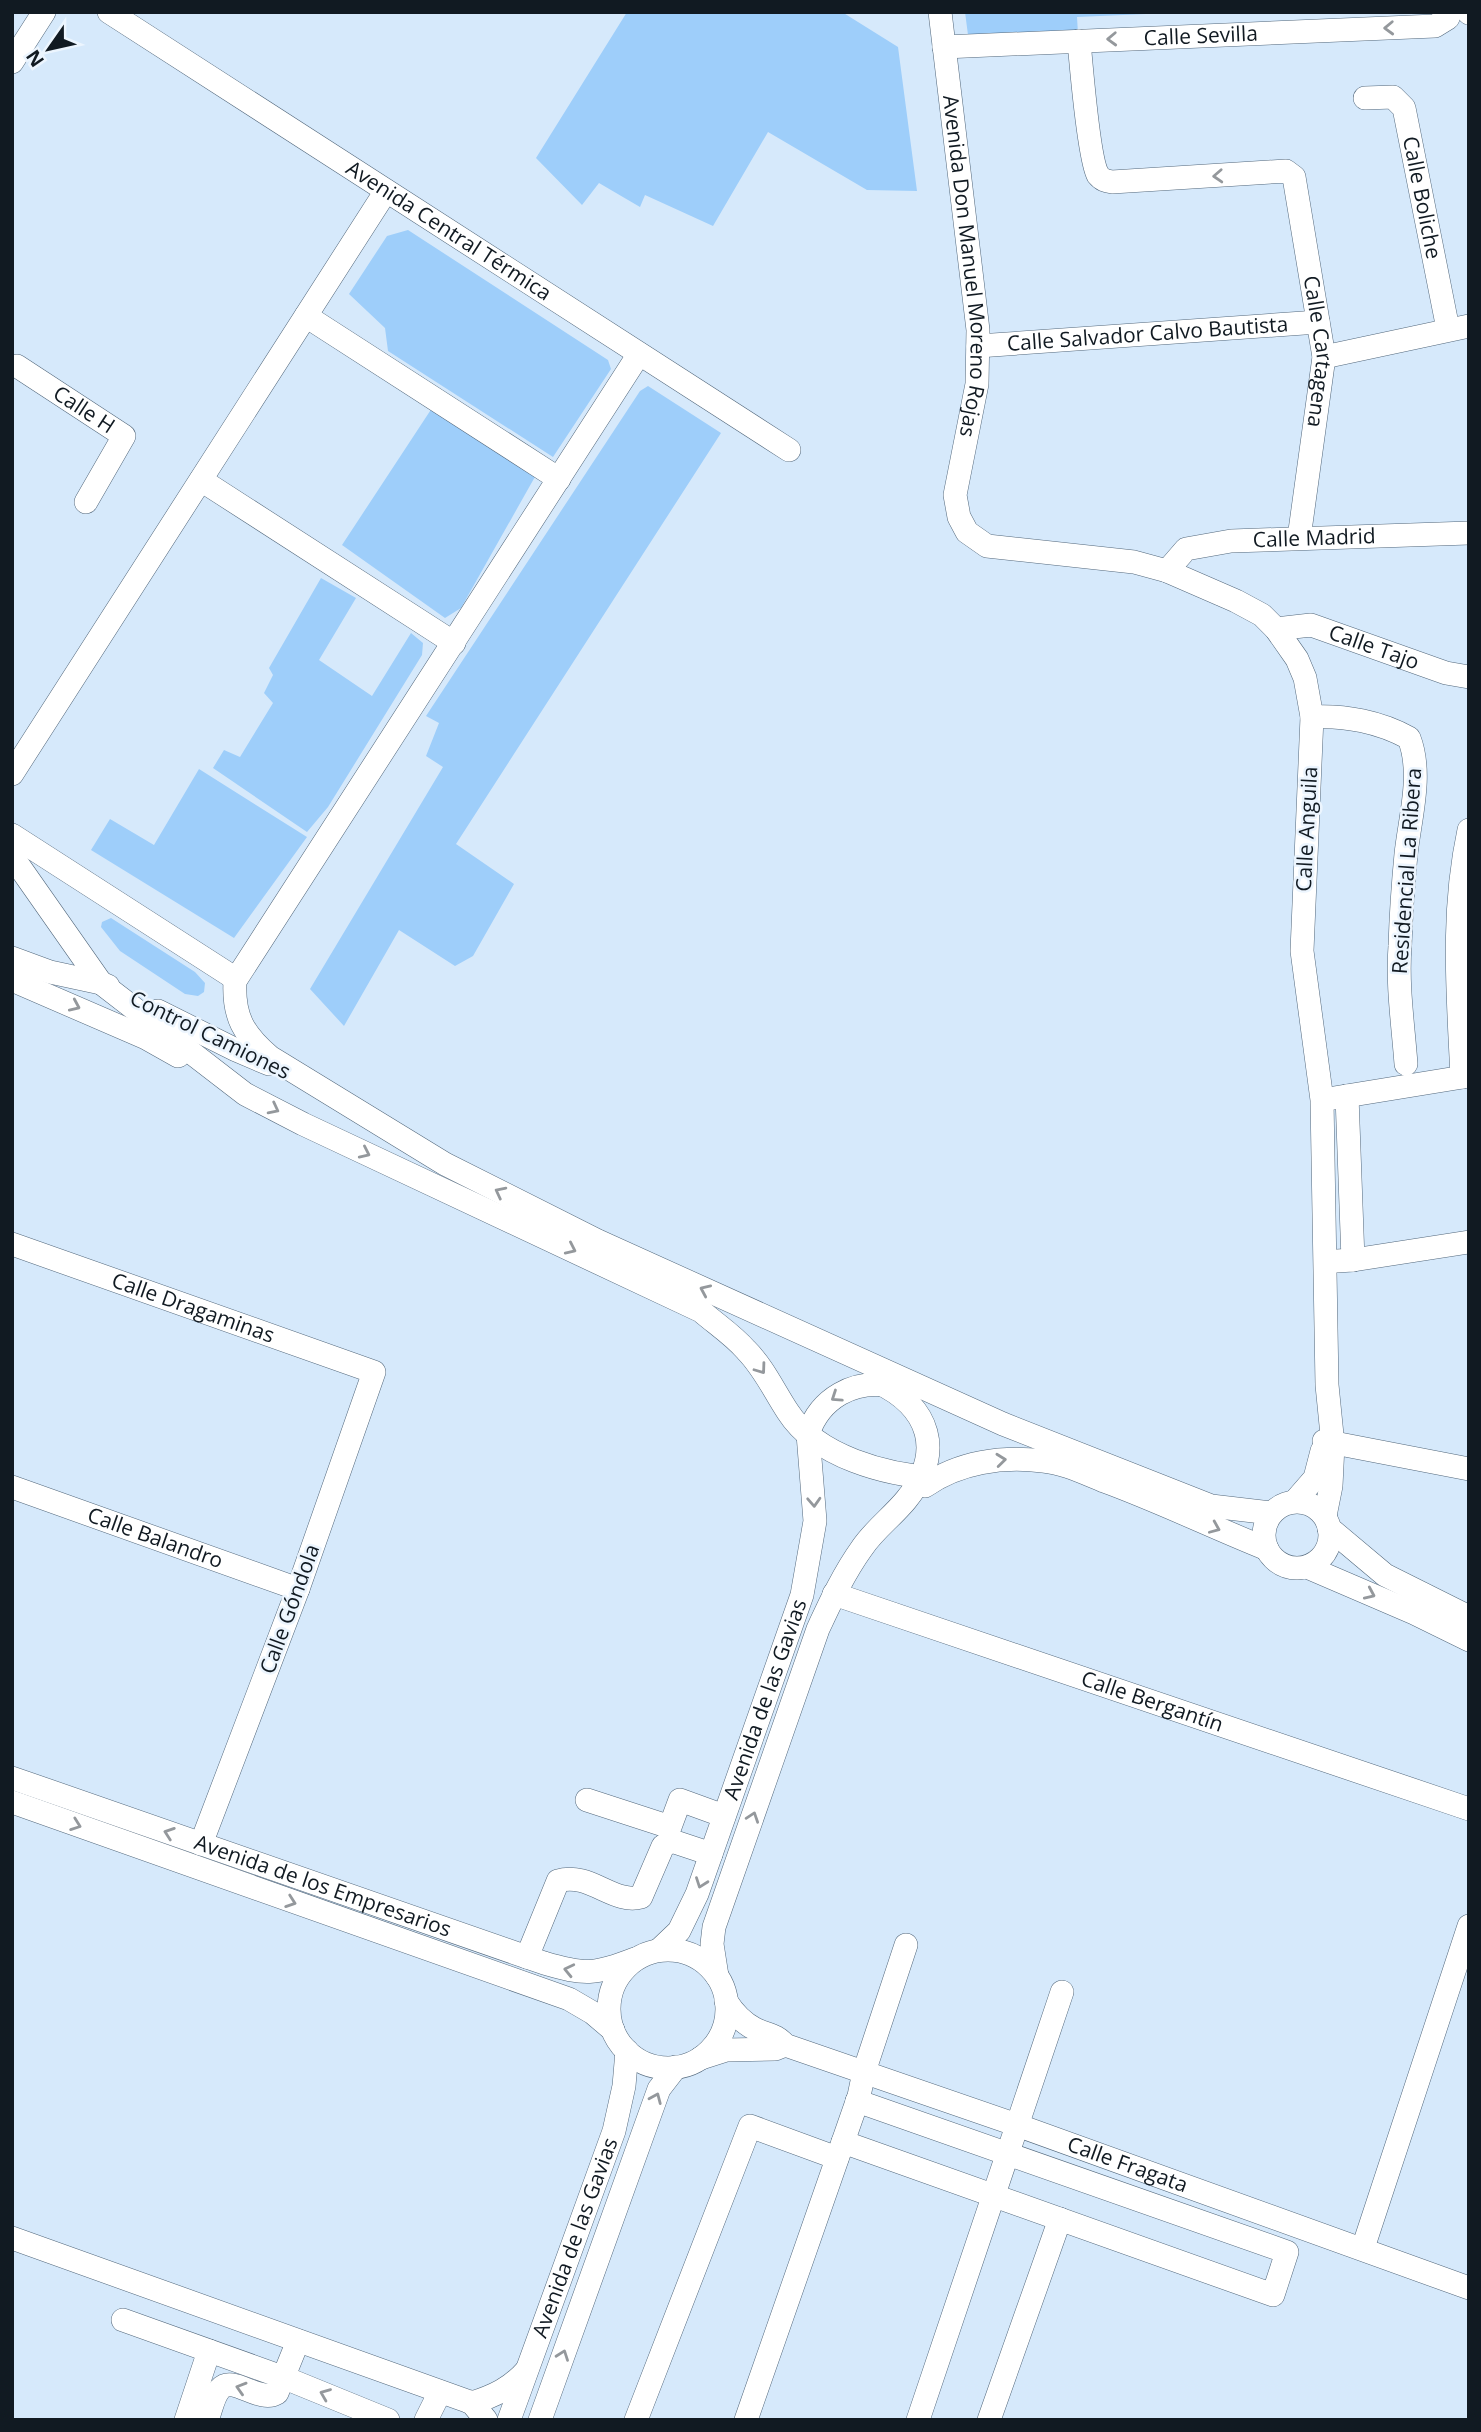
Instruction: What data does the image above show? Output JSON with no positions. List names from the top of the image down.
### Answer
{
  "streets": {
    "street": [
      "Calle Sevilla",
      "Calle Boliche",
      "Avenida Central Térmica",
      "Avenida Don Manuel Moreno Rojas",
      "Calle Salvador Calvo Bautista",
      "Calle Cartagena",
      "Calle H",
      "Calle Madrid",
      "Calle Tajo",
      "Calle Anguila",
      "Residencial La Ribera",
      "Control Camiones",
      "Calle Dragaminas",
      "Calle Balandro",
      "Calle Góndola",
      "Avenida de las Gavias",
      "Calle Bergantín",
      "Avenida de los Empresarios",
      "Calle Fragata"
    ]
  },
  "crossings": [
    ["Calle Sevilla", "Avenida Don Manuel Moreno Rojas"],
    ["Calle Sevilla", "Calle Cartagena"],
    ["Avenida Don Manuel Moreno Rojas", "Calle Salvador Calvo Bautista"],
    ["Avenida Don Manuel Moreno Rojas", "Calle Anguila"],
    ["Calle Salvador Calvo Bautista", "Calle Cartagena"],
    ["Calle Cartagena", "Calle Madrid"],
    ["Calle Madrid", "Calle Anguila"],
    ["Calle Tajo", "Calle Anguila"],
    ["Calle Anguila", "Residencial La Ribera"],
    ["Calle Dragaminas", "Calle Góndola"],
    ["Calle Balandro", "Calle Góndola"],
    ["Calle Góndola", "Avenida de los Empresarios"],
    ["Avenida de las Gavias", "Calle Bergantín"],
    ["Avenida de las Gavias", "Avenida de los Empresarios"],
    ["Avenida de las Gavias", "Calle Fragata"],
    ["Avenida de los Empresarios", "Calle Fragata"]
  ],
  "one_way": ["Calle Sevilla"],
  "north": "bottom left"
}
